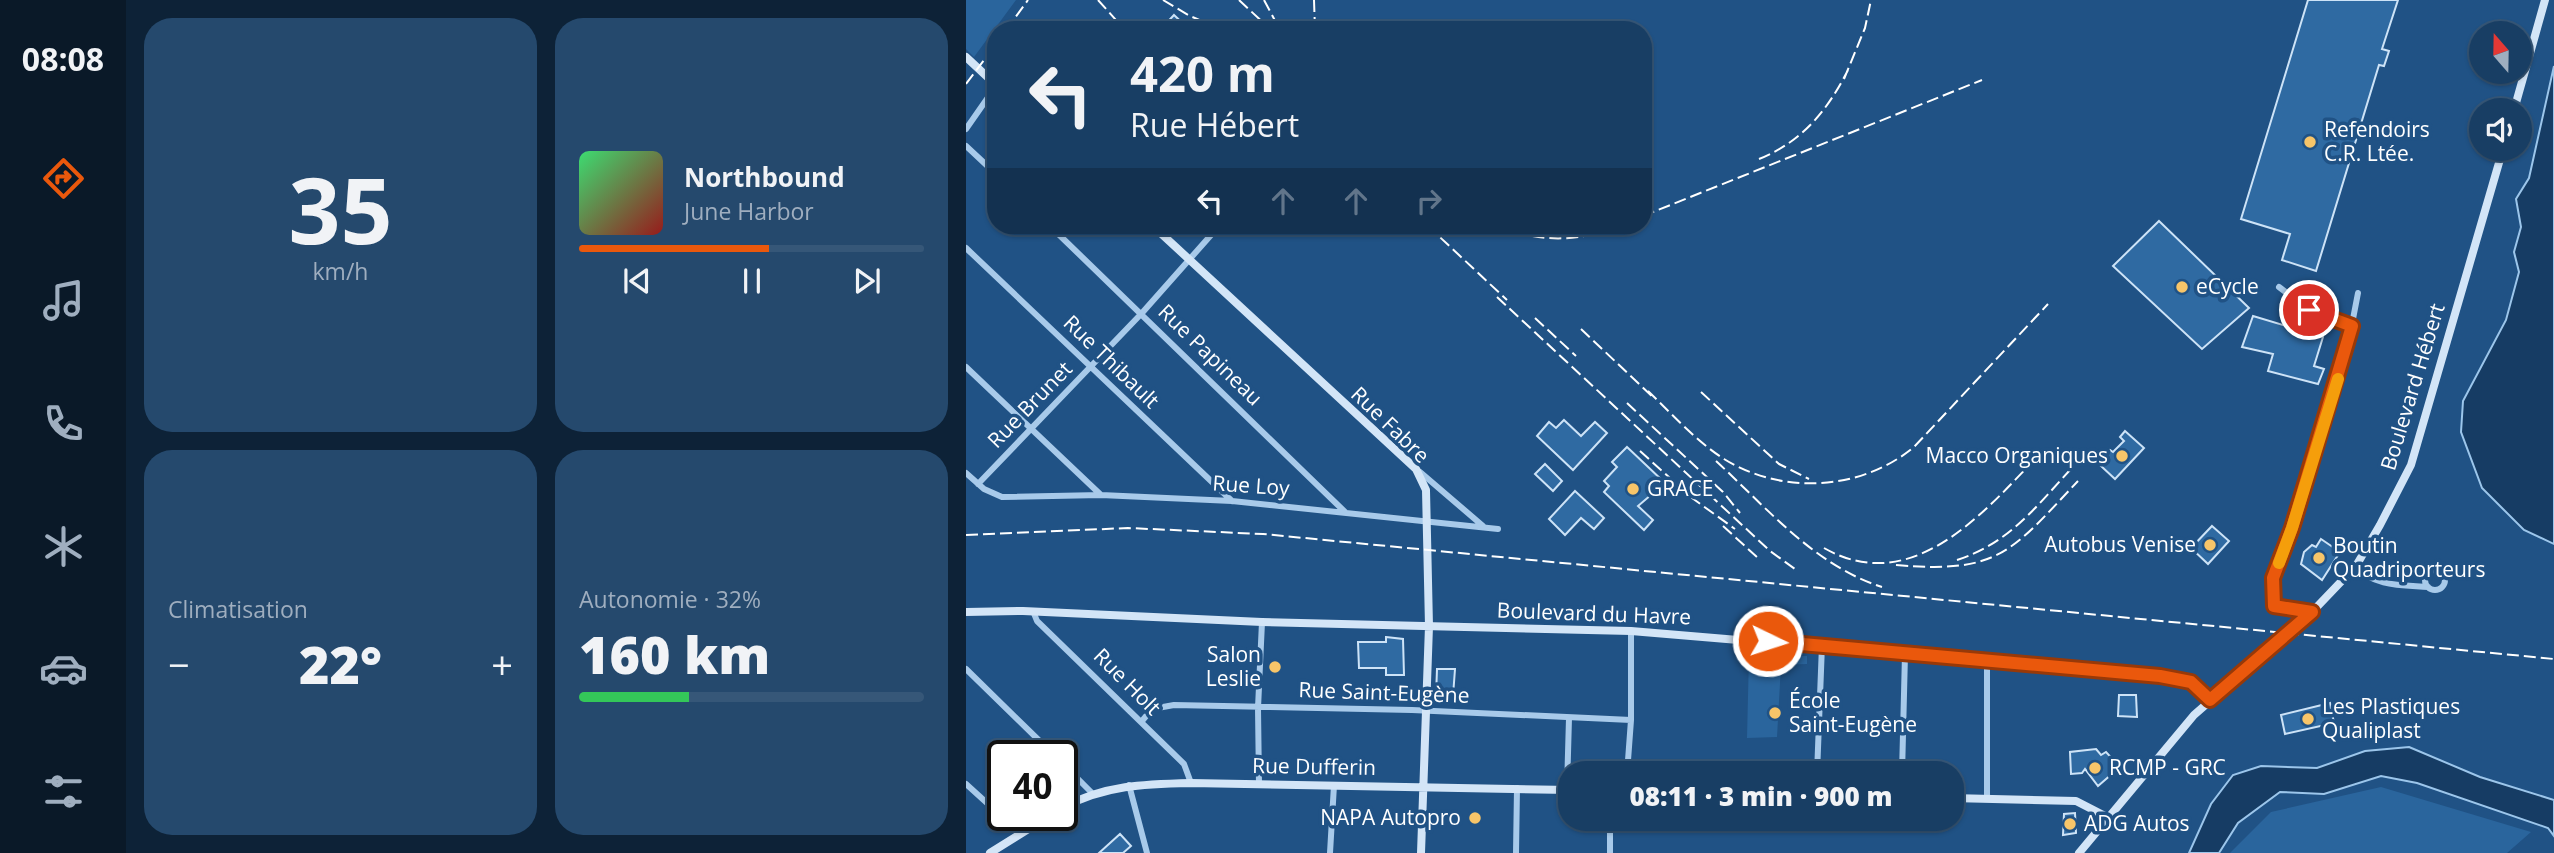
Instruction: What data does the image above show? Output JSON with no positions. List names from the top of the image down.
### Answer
{
  "streets": {
    "street": [
      "Rue Papineau",
      "Rue Thibault",
      "Boulevard Hébert",
      "Rue Brunet",
      "Rue Fabre",
      "Rue Loy",
      "Boulevard du Havre",
      "Rue Holt",
      "Rue Saint-Eugène",
      "Rue Dufferin"
    ]
  },
  "crossings": [
    ["Rue Papineau", "Rue Brunet"],
    ["Rue Papineau", "Rue Loy"],
    ["Rue Thibault", "Rue Brunet"],
    ["Rue Thibault", "Rue Loy"],
    ["Boulevard Hébert", "Boulevard du Havre"],
    ["Rue Brunet", "Rue Fabre"],
    ["Rue Brunet", "Rue Loy"],
    ["Rue Fabre", "Rue Loy"],
    ["Rue Fabre", "Boulevard du Havre"],
    ["Rue Fabre", "Rue Saint-Eugène"],
    ["Rue Fabre", "Rue Dufferin"],
    ["Boulevard du Havre", "Rue Holt"],
    ["Rue Holt", "Rue Saint-Eugène"],
    ["Rue Holt", "Rue Dufferin"]
  ],
  "places": [
    "Refendoirs C.R. Ltée.",
    "eCycle",
    "Macco Organiques",
    "GRACE",
    "Autobus Venise",
    "Boutin Quadriporteurs",
    "Salon Leslie",
    "École Saint-Eugène",
    "Les Plastiques Qualiplast",
    "RCMP - GRC",
    "NAPA Autopro",
    "ADG Autos"
  ],
  "north": "top",
  "page": {
    "tabs": "08:08",
    "tile": [
      ["35", "km/h"],
      "Climatisation",
      ["Autonomie · 32%", "160 km"]
    ],
    "turn": ["420 m", "Rue Hébert"],
    "song": ["Northbound", "June Harbor"],
    "heat": ["−", "22°", "+"],
    "limit": "40",
    "trip": "08:11 · 3 min · 900 m"
  }
}
